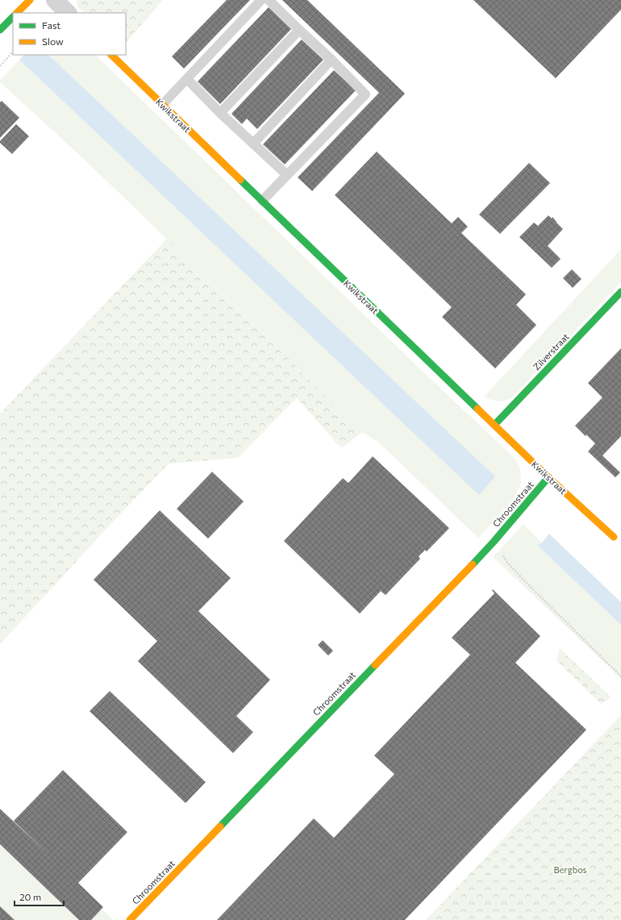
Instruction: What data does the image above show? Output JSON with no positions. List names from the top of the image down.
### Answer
{
  "streets": {
    "street": ["Kwikstraat", "Zilverstraat", "Chroomstraat"]
  },
  "crossings": [
    ["Kwikstraat", "Zilverstraat"],
    ["Kwikstraat", "Chroomstraat"]
  ],
  "parks": ["Bergbos"],
  "legend": ["Fast", "Slow"],
  "scale_bar": "20 m"
}
